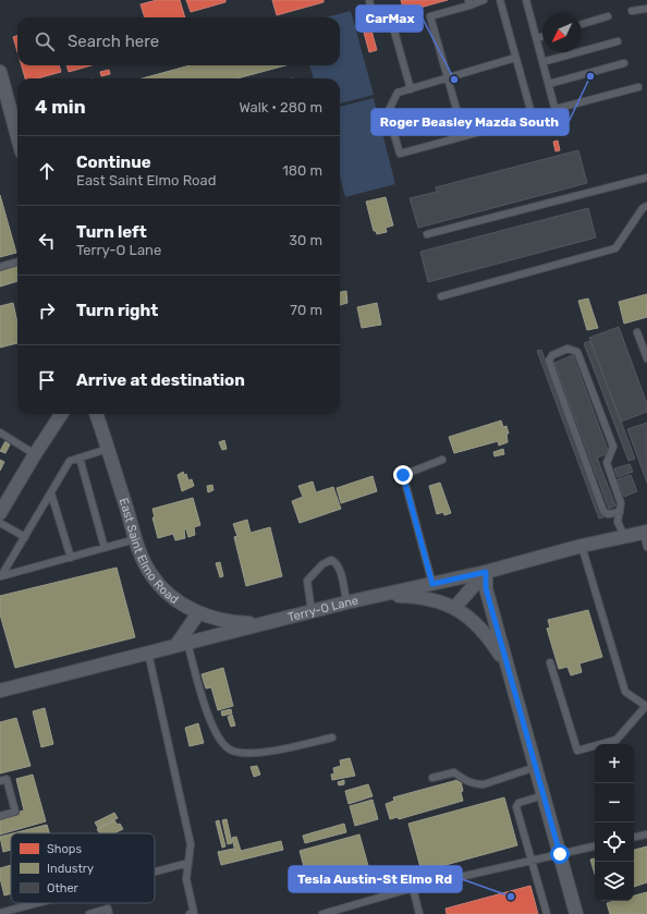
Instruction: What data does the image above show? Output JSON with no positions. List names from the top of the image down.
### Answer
{
  "streets": {
    "street": ["East Saint Elmo Road", "Terry-O Lane"]
  },
  "crossings": [
    ["East Saint Elmo Road", "Terry-O Lane"]
  ],
  "places": ["Roger Beasley Mazda South", "CarMax", "Tesla Austin-St Elmo Rd"],
  "legend": ["Shops", "Industry", "Other"],
  "north": "bottom left",
  "page": {
    "search": "Search here",
    "heading": ["4 min", "Walk · 280 m"],
    "list": [
      ["Continue", "East Saint Elmo Road", "180 m"],
      ["Turn left", "Terry-O Lane", "30 m"],
      ["Turn right", "70 m"],
      "Arrive at destination"
    ],
    "map_buttons": ["+", "−"]
  }
}
